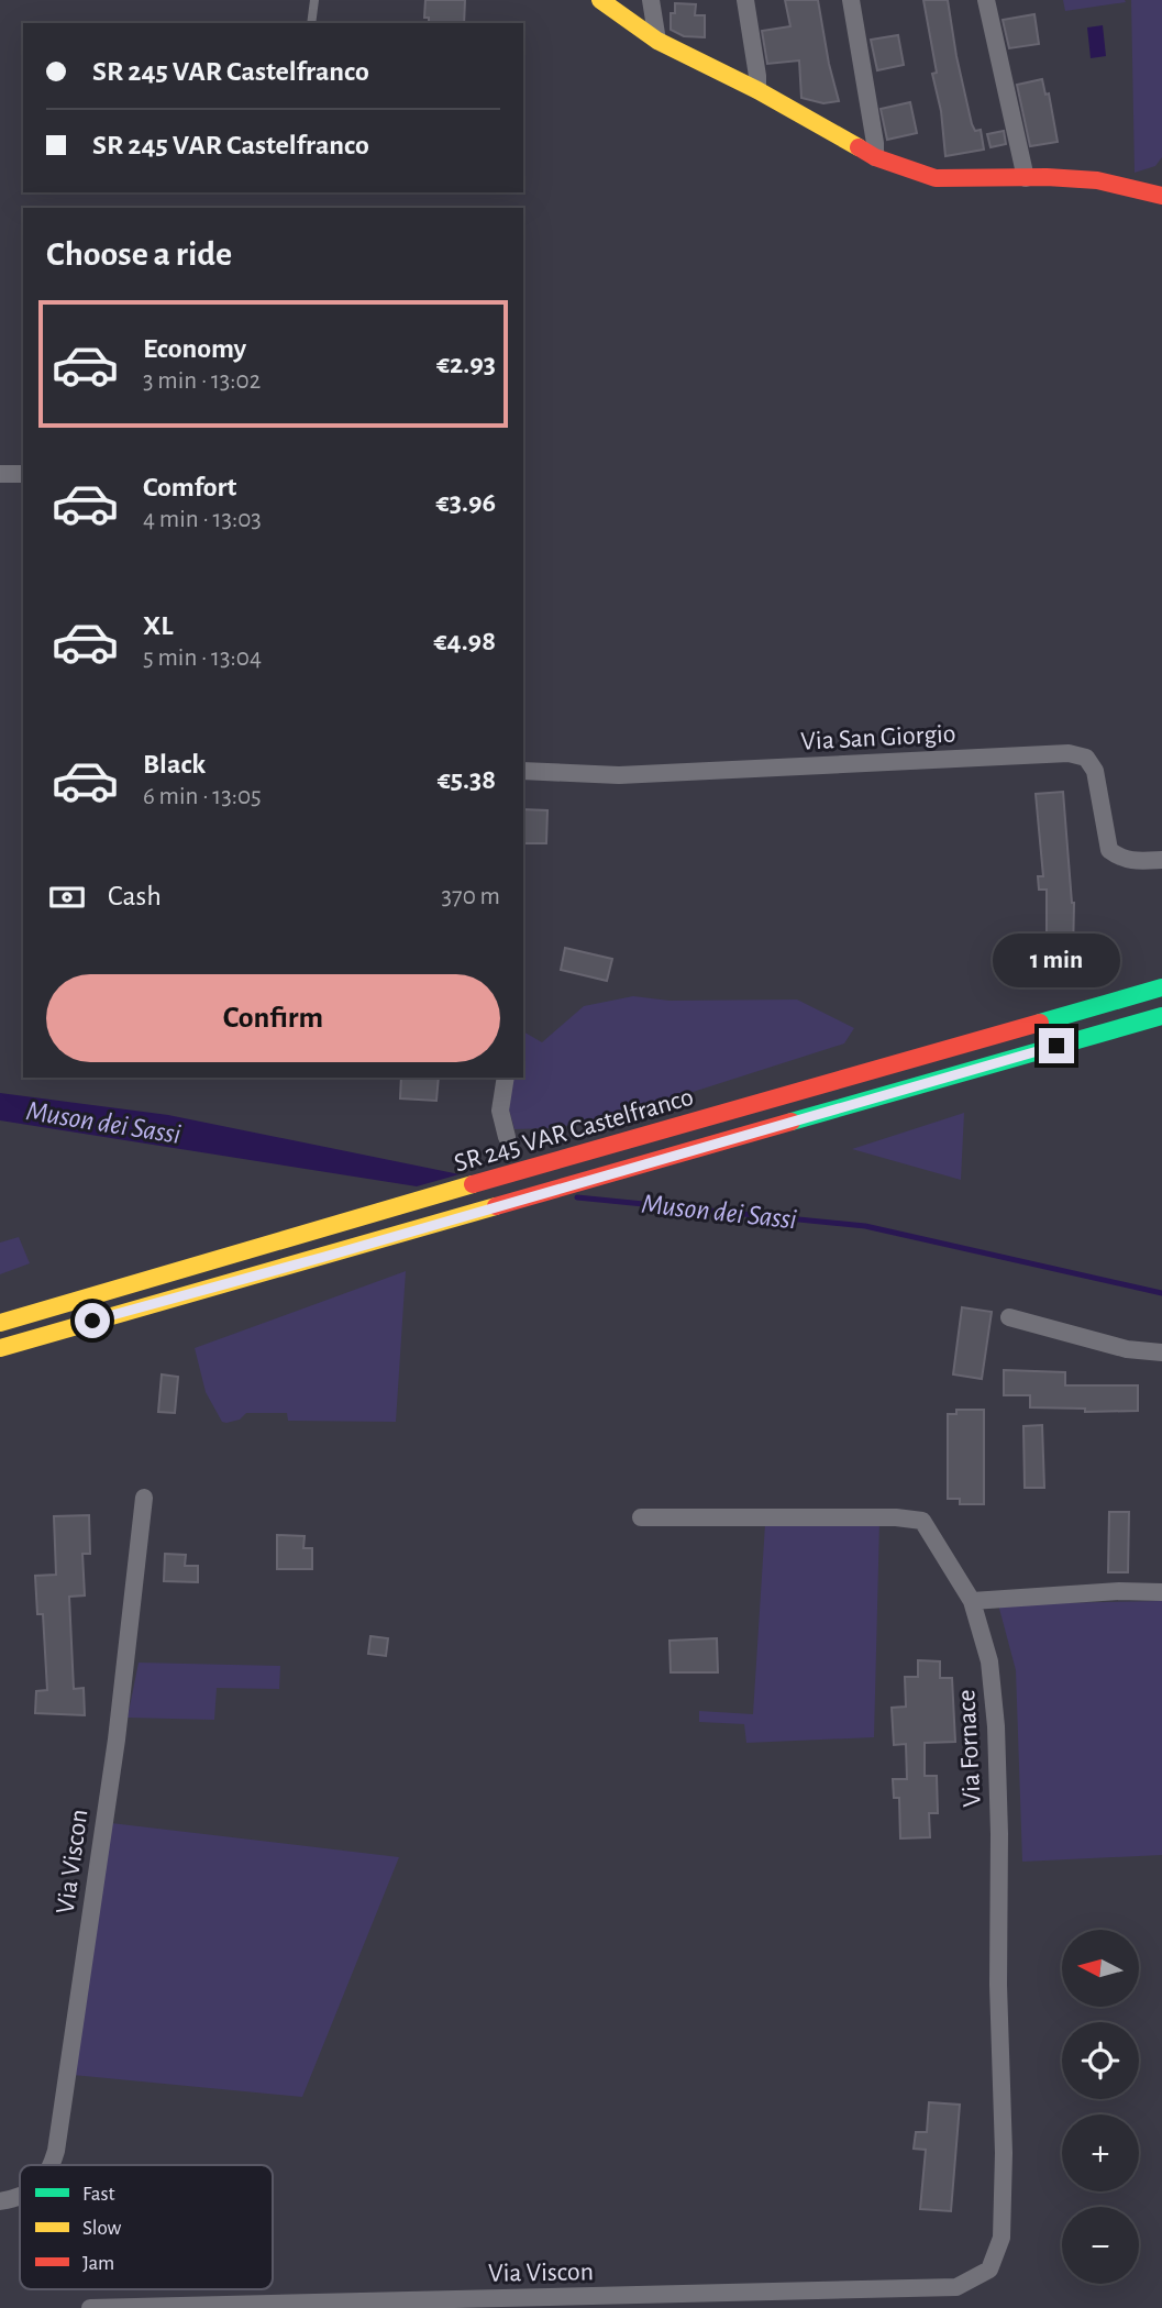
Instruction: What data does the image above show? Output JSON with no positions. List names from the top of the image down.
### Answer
{
  "streets": {
    "main road": ["SR 245 VAR Castelfranco"],
    "street": ["Via San Giorgio", "Via Fornace", "Via Viscon"]
  },
  "crossings": [
    ["Via Fornace", "Via Viscon"]
  ],
  "water": ["Muson dei Sassi"],
  "legend": ["Fast", "Slow", "Jam"],
  "north": "left",
  "page": {
    "banner": ["SR 245 VAR Castelfranco", "SR 245 VAR Castelfranco"],
    "heading": "Choose a ride",
    "list": [
      {
        "name": "Economy",
        "note": "3 min · 13:02",
        "value": "€2.93"
      },
      {
        "name": "Comfort",
        "note": "4 min · 13:03",
        "value": "€3.96"
      },
      {
        "name": "XL",
        "note": "5 min · 13:04",
        "value": "€4.98"
      },
      {
        "name": "Black",
        "note": "6 min · 13:05",
        "value": "€5.38"
      }
    ],
    "pay": ["Cash", "370 m"],
    "bubble": "1 min",
    "buttons": "Confirm",
    "map_buttons": ["+", "−"]
  }
}
